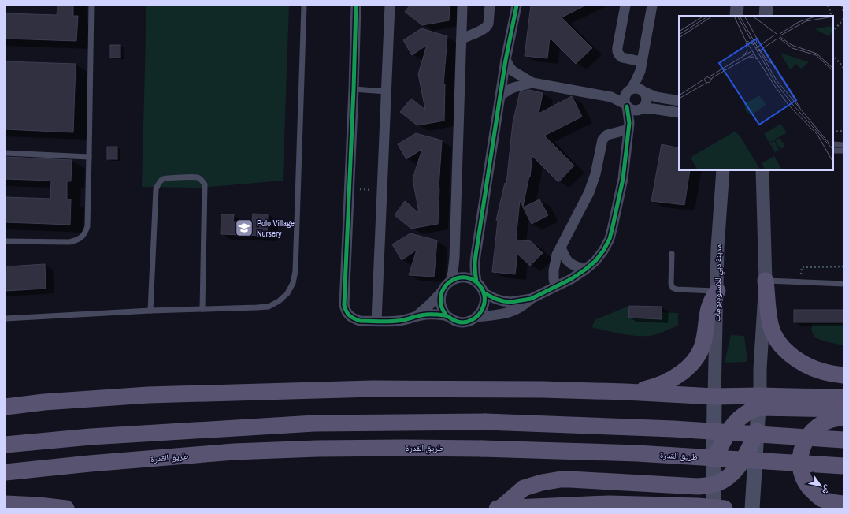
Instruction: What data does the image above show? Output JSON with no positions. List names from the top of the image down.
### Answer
{
  "streets": {
    "main road": ["طريق القدرة"],
    "street": ["مدينة دبي للاستوديوهات"]
  },
  "places": {
    "school or university": ["Polo Village Nursery"]
  },
  "north": "bottom right"
}
